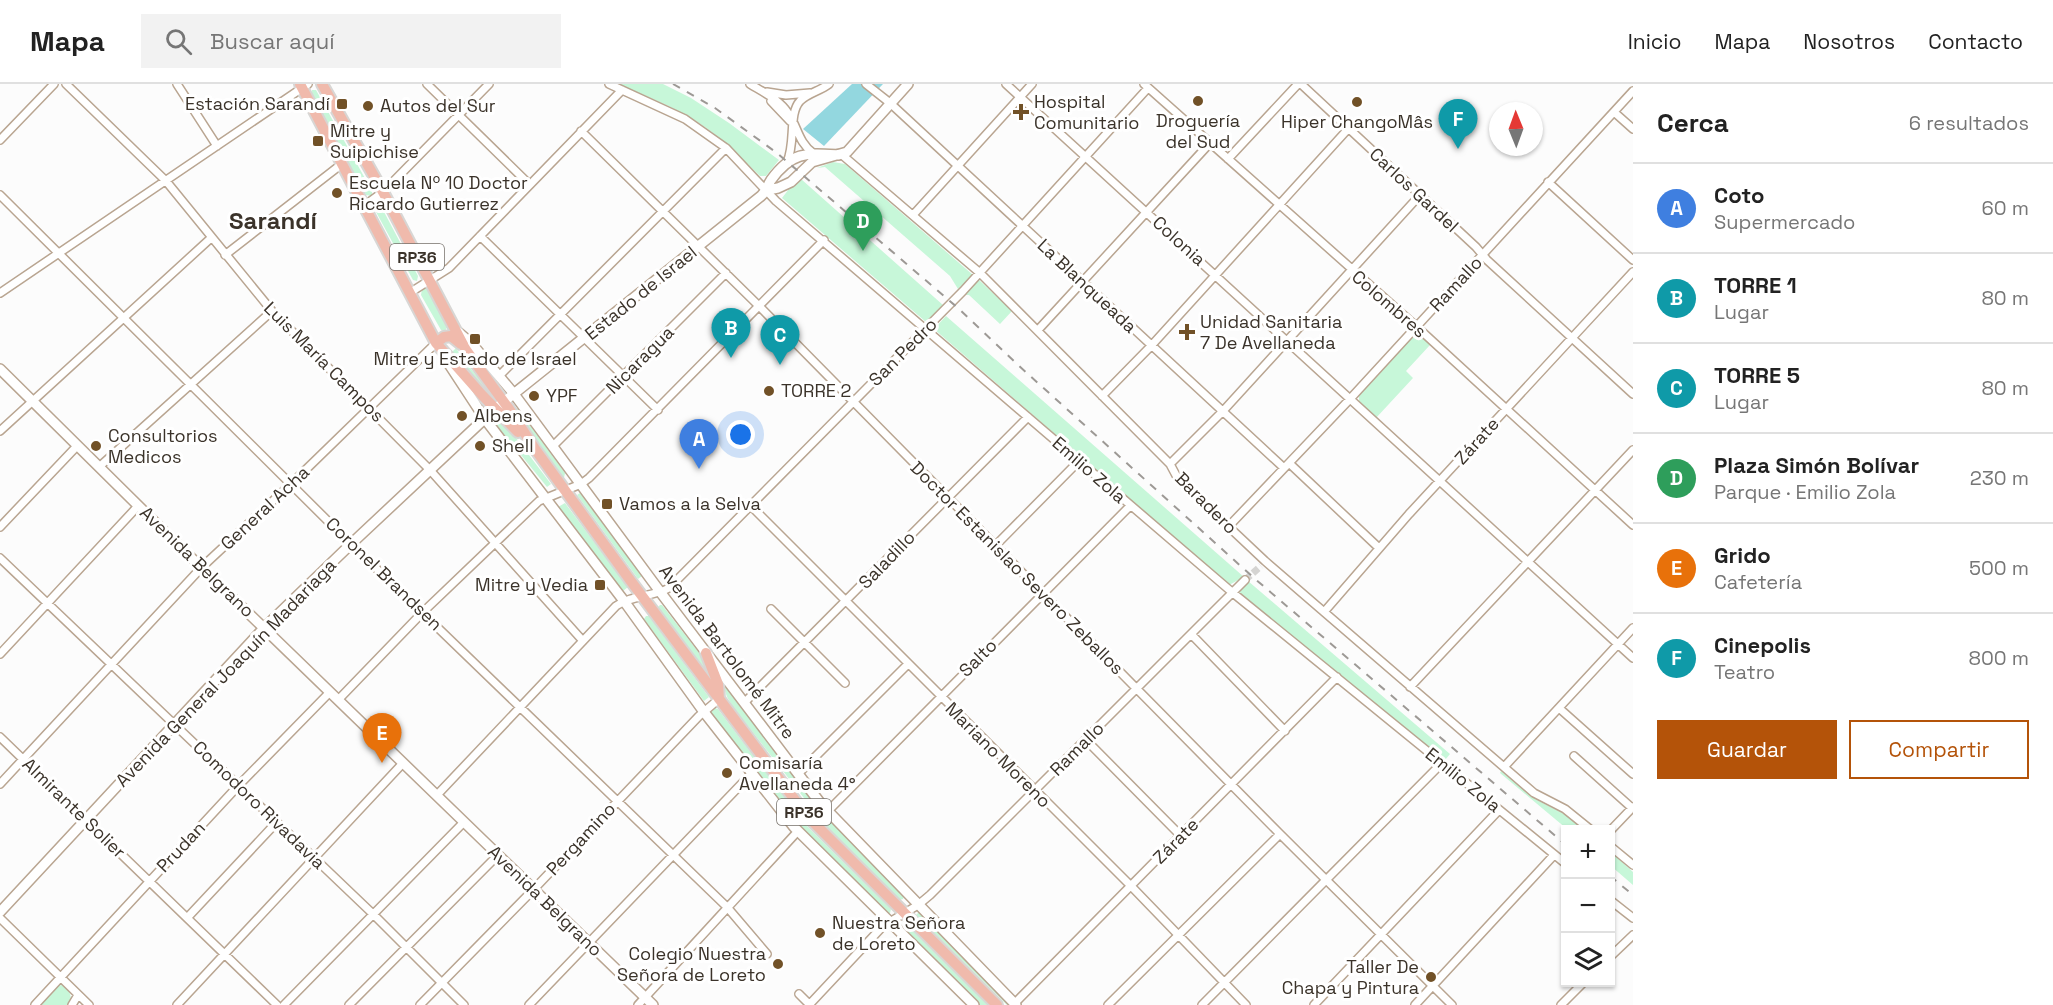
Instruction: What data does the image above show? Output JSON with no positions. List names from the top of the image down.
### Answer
{
  "streets": {
    "main road": ["RP36", "Avenida Bartolomé Mitre"],
    "street": [
      "Carlos Gardel",
      "Colonia",
      "Ramallo",
      "La Blanqueada",
      "Estado de Israel",
      "Colombres",
      "San Pedro",
      "Nicaragua",
      "Luis María Campos",
      "Zárate",
      "Emilio Zola",
      "Baradero",
      "General Acha",
      "Saladillo",
      "Avenida Belgrano",
      "Doctor Estanislao Severo Zeballos",
      "Coronel Brandsen",
      "Salto",
      "Avenida General Joaquín Madariaga",
      "Mariano Moreno",
      "Comodoro Rivadavia",
      "Almirante Solier",
      "Pergamino",
      "Prudan"
    ]
  },
  "crossings": [
    ["Carlos Gardel", "Ramallo"],
    ["Carlos Gardel", "Zárate"],
    ["Colonia", "Ramallo"],
    ["Colonia", "San Pedro"],
    ["Colonia", "Zárate"],
    ["Ramallo", "La Blanqueada"],
    ["Ramallo", "Colombres"],
    ["Ramallo", "Emilio Zola"],
    ["Ramallo", "Baradero"],
    ["Ramallo", "Doctor Estanislao Severo Zeballos"],
    ["Ramallo", "Avenida Bartolomé Mitre"],
    ["Ramallo", "Mariano Moreno"],
    ["La Blanqueada", "San Pedro"],
    ["La Blanqueada", "Zárate"],
    ["Estado de Israel", "Emilio Zola"],
    ["Estado de Israel", "Baradero"],
    ["Estado de Israel", "Doctor Estanislao Severo Zeballos"],
    ["Estado de Israel", "Avenida Bartolomé Mitre"],
    ["Estado de Israel", "Avenida General Joaquín Madariaga"],
    ["Colombres", "San Pedro"],
    ["Colombres", "Zárate"],
    ["San Pedro", "Emilio Zola"],
    ["San Pedro", "Baradero"],
    ["San Pedro", "Doctor Estanislao Severo Zeballos"],
    ["San Pedro", "Avenida Bartolomé Mitre"],
    ["San Pedro", "Mariano Moreno"],
    ["Nicaragua", "Doctor Estanislao Severo Zeballos"],
    ["Nicaragua", "Avenida Bartolomé Mitre"],
    ["Luis María Campos", "General Acha"],
    ["Luis María Campos", "Avenida General Joaquín Madariaga"],
    ["Zárate", "Emilio Zola"],
    ["Zárate", "Baradero"],
    ["Zárate", "Doctor Estanislao Severo Zeballos"],
    ["Zárate", "Avenida Bartolomé Mitre"],
    ["Zárate", "Mariano Moreno"],
    ["Emilio Zola", "Saladillo"],
    ["Emilio Zola", "Salto"],
    ["General Acha", "Avenida Belgrano"],
    ["General Acha", "Coronel Brandsen"],
    ["General Acha", "Avenida Bartolomé Mitre"],
    ["General Acha", "Comodoro Rivadavia"],
    ["General Acha", "Almirante Solier"],
    ["Saladillo", "Doctor Estanislao Severo Zeballos"],
    ["Saladillo", "Avenida Bartolomé Mitre"],
    ["Saladillo", "Mariano Moreno"],
    ["Avenida Belgrano", "Avenida General Joaquín Madariaga"],
    ["Avenida Belgrano", "Pergamino"],
    ["Avenida Belgrano", "Prudan"],
    ["Doctor Estanislao Severo Zeballos", "Salto"],
    ["Coronel Brandsen", "Avenida General Joaquín Madariaga"],
    ["Coronel Brandsen", "Pergamino"],
    ["Avenida Bartolomé Mitre", "Salto"],
    ["Avenida Bartolomé Mitre", "Avenida General Joaquín Madariaga"],
    ["Avenida Bartolomé Mitre", "Pergamino"],
    ["Salto", "Mariano Moreno"],
    ["Avenida General Joaquín Madariaga", "Comodoro Rivadavia"],
    ["Avenida General Joaquín Madariaga", "Almirante Solier"],
    ["Comodoro Rivadavia", "Pergamino"],
    ["Comodoro Rivadavia", "Prudan"],
    ["Almirante Solier", "Prudan"]
  ],
  "districts": ["Sarandí"],
  "places": {
    "other": [
      "Droguería del Sud",
      "Hiper ChangoMâs",
      "Autos del Sur",
      "Escuela Nº 10 Doctor Ricardo Gutierrez",
      "TORRE 2",
      "YPF",
      "Albens",
      "Consultorios Medicos",
      "Shell",
      "Comisaría Avellaneda 4°",
      "Nuestra Señora de Loreto",
      "Colegio Nuestra Señora de Loreto",
      "Taller De Chapa y Pintura"
    ],
    "transit": [
      "Estación Sarandí",
      "Mitre y Suipichise",
      "Mitre y Estado de Israel",
      "Vamos a la Selva",
      "Mitre y Vedia"
    ],
    "health": ["Hospital Comunitario", "Unidad Sanitaria 7 De Avellaneda"]
  },
  "north": "top",
  "page": {
    "header": "Mapa",
    "search": "Buscar aquí",
    "nav": [
      "Inicio",
      "Mapa",
      "Nosotros",
      "Contacto"
    ],
    "heading": ["Cerca", "6 resultados"],
    "pins": [
      "F",
      "D",
      "B",
      "C",
      "A",
      "E"
    ],
    "list": [
      {
        "mark": "A",
        "name": "Coto",
        "note": "Supermercado",
        "value": "60 m"
      },
      {
        "mark": "B",
        "name": "TORRE 1",
        "note": "Lugar",
        "value": "80 m"
      },
      {
        "mark": "C",
        "name": "TORRE 5",
        "note": "Lugar",
        "value": "80 m"
      },
      {
        "mark": "D",
        "name": "Plaza Simón Bolívar",
        "note": "Parque · Emilio Zola",
        "value": "230 m"
      },
      {
        "mark": "E",
        "name": "Grido",
        "note": "Cafetería",
        "value": "500 m"
      },
      {
        "mark": "F",
        "name": "Cinepolis",
        "note": "Teatro",
        "value": "800 m"
      }
    ],
    "buttons": ["Guardar", "Compartir"],
    "map_buttons": ["+", "−"]
  }
}
